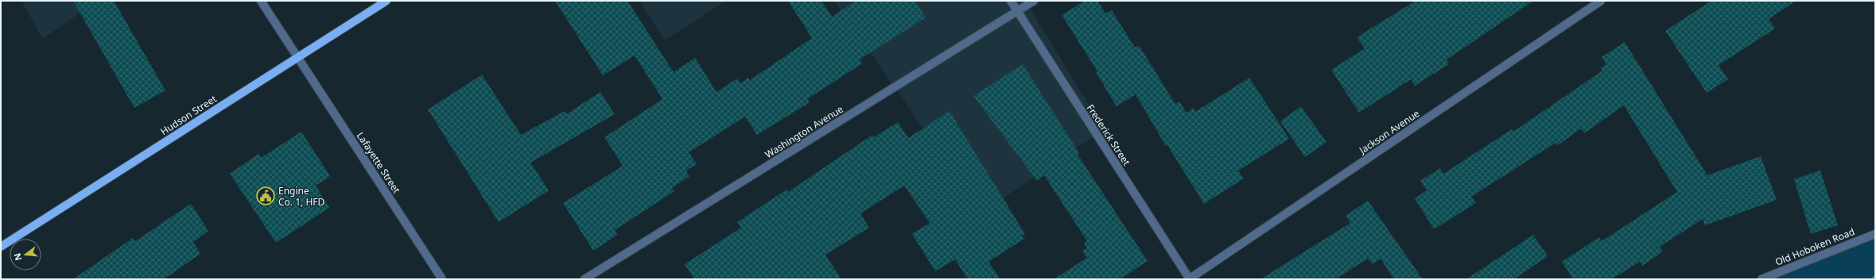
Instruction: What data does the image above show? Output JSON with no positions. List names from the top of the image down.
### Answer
{
  "streets": {
    "main road": ["Hudson Street"],
    "street": [
      "Washington Avenue",
      "Jackson Avenue",
      "Frederick Street",
      "Lafayette Street",
      "Old Hoboken Road"
    ]
  },
  "crossings": [
    ["Hudson Street", "Lafayette Street"],
    ["Washington Avenue", "Frederick Street"],
    ["Jackson Avenue", "Frederick Street"]
  ],
  "places": {
    "public building": ["Engine Co. 1, HFD"]
  },
  "north": "left"
}
